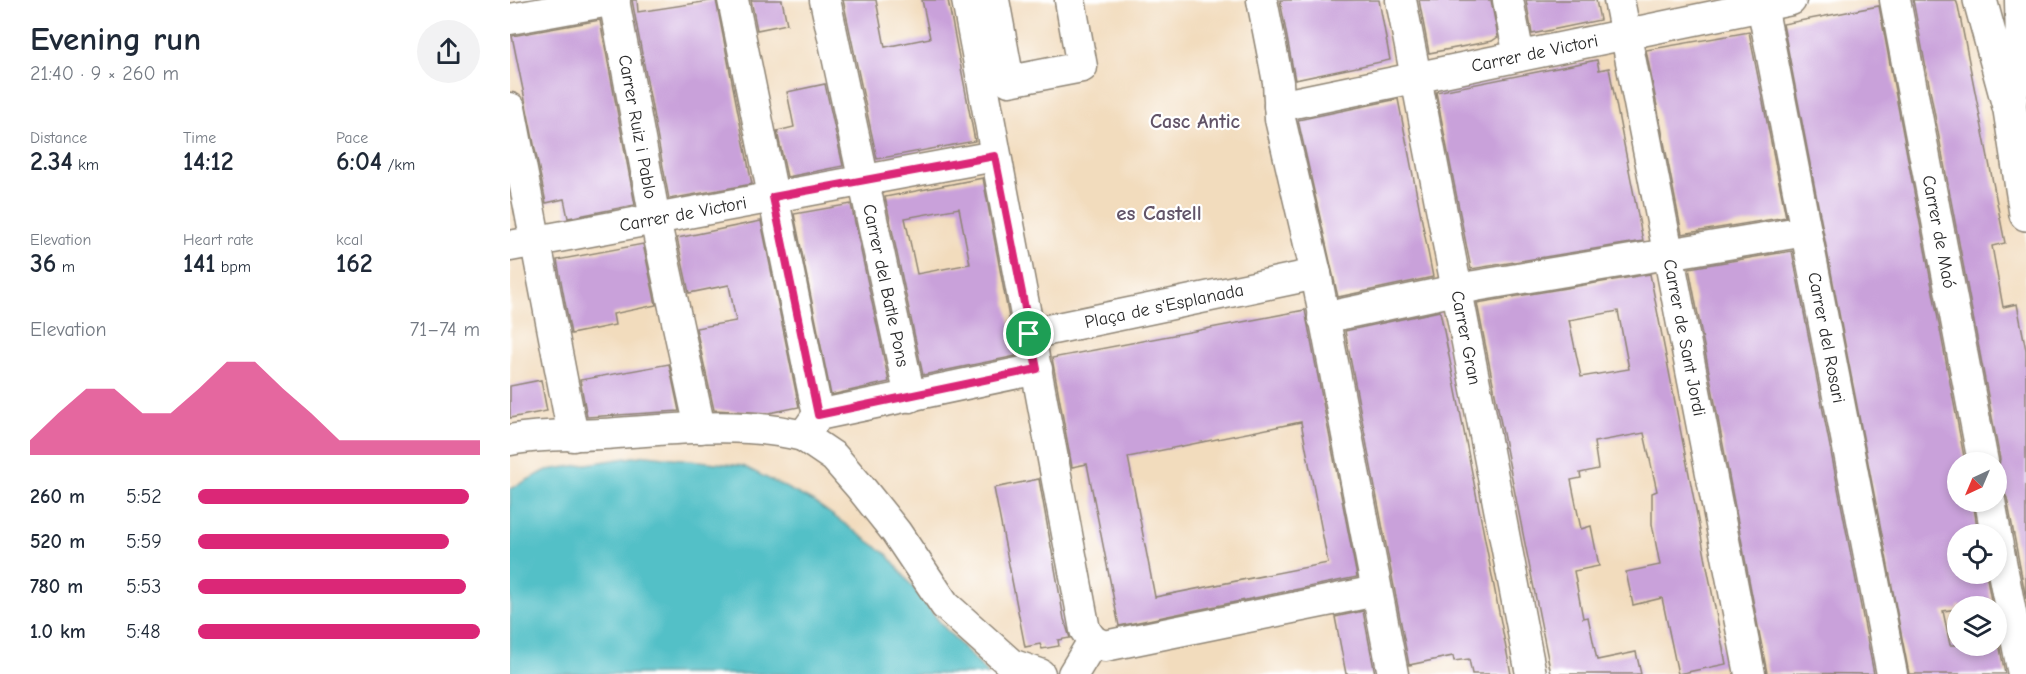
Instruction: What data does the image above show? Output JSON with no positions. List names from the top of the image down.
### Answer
{
  "streets": {
    "street": [
      "Carrer de Victori",
      "Carrer Ruiz i Pablo",
      "Carrer de Maó",
      "Carrer del Batle Pons",
      "Plaça de s'Esplanada",
      "Carrer Gran",
      "Carrer de Sant Jordi",
      "Carrer del Rosari"
    ]
  },
  "crossings": [
    ["Carrer de Victori", "Carrer Ruiz i Pablo"],
    ["Carrer de Victori", "Carrer del Batle Pons"],
    ["Carrer de Victori", "Carrer Gran"],
    ["Carrer de Victori", "Carrer de Sant Jordi"],
    ["Carrer de Victori", "Carrer del Rosari"]
  ],
  "districts": ["Casc Antic", "es Castell"],
  "north": "bottom left",
  "page": {
    "heading": ["Evening run", "21:40 · 9 × 260 m"],
    "stats": [
      ["Distance", "2.34 km"],
      ["Time", "14:12"],
      ["Pace", "6:04 /km"],
      ["Elevation", "36 m"],
      ["Heart rate", "141 bpm"],
      ["kcal", "162"]
    ],
    "chart": ["Elevation", "71–74 m"],
    "list": [
      {
        "name": "260 m",
        "note": "5:52"
      },
      {
        "name": "520 m",
        "note": "5:59"
      },
      {
        "name": "780 m",
        "note": "5:53"
      },
      {
        "name": "1.0 km",
        "note": "5:48"
      }
    ]
  }
}
